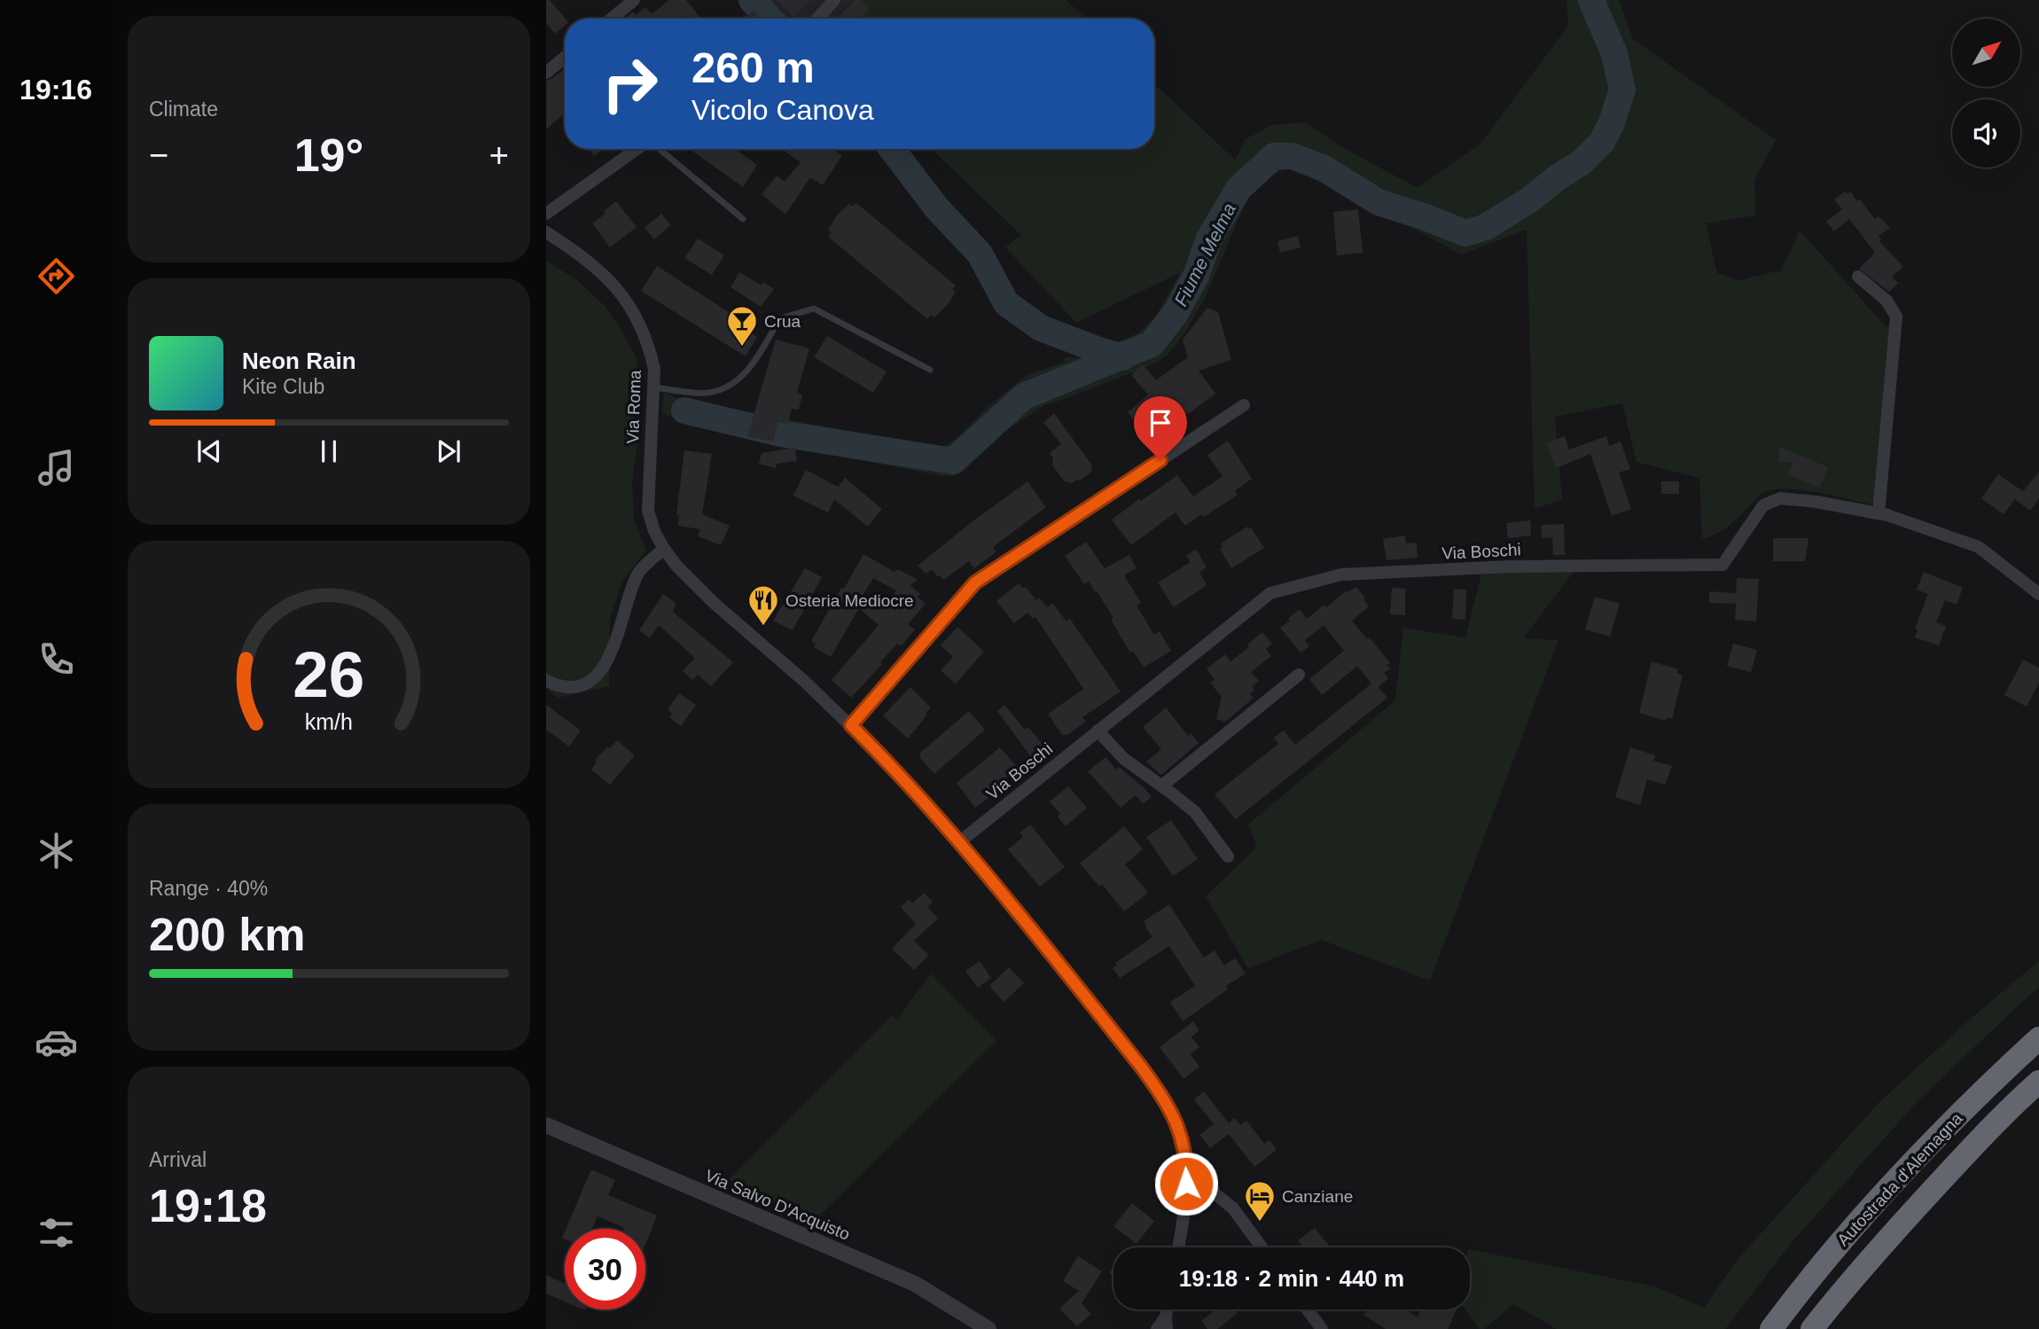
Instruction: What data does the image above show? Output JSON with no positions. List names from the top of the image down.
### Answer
{
  "streets": {
    "highway": ["Autostrada d'Alemagna"],
    "street": ["Via Roma", "Via Boschi", "Via Salvo D'Acquisto"]
  },
  "crossings": [
    ["Via Roma", "Via Boschi"]
  ],
  "water": ["Fiume Melma"],
  "places": {
    "bar": ["Crua"],
    "restaurant": ["Osteria Mediocre"],
    "hotel": ["Canziane"]
  },
  "north": "top right",
  "page": {
    "tabs": "19:16",
    "tile": [
      "Climate",
      ["Range · 40%", "200 km"],
      ["Arrival", "19:18"]
    ],
    "turn": ["260 m", "Vicolo Canova"],
    "heat": ["−", "19°", "+"],
    "song": ["Neon Rain", "Kite Club"],
    "limit": "30",
    "trip": "19:18 · 2 min · 440 m",
    "gauge": ["26", "km/h"]
  }
}
